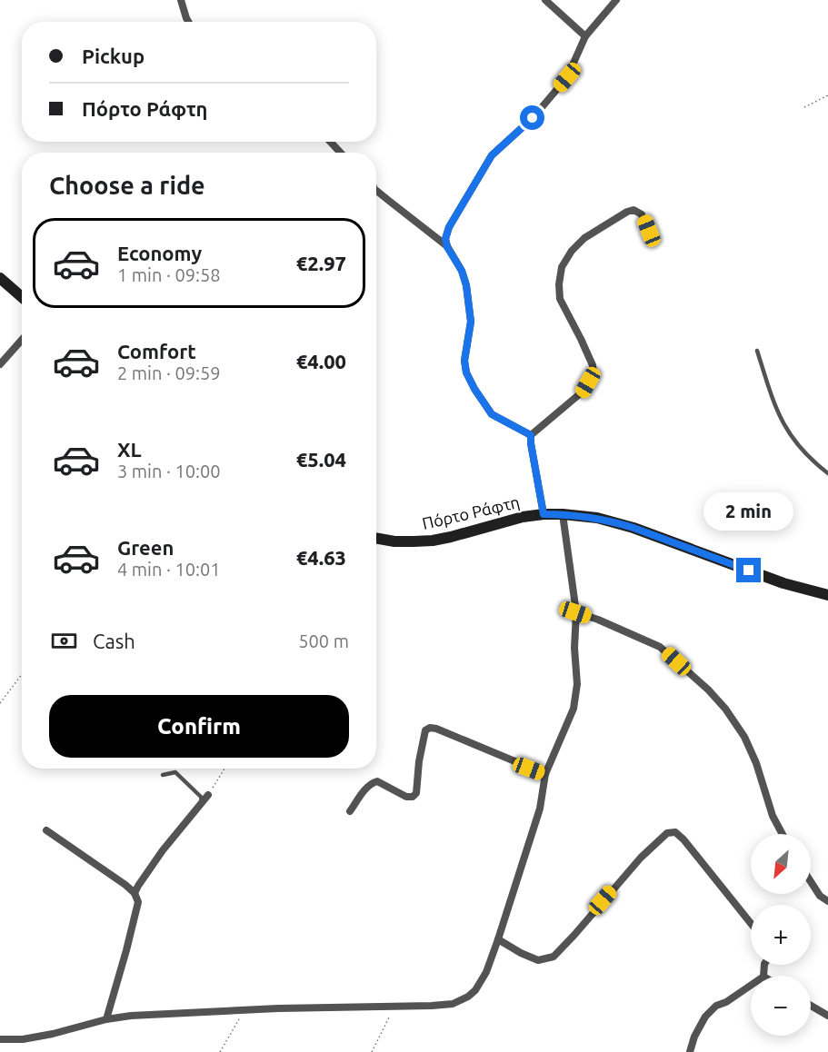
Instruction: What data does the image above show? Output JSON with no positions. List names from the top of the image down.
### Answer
{
  "streets": {
    "main road": ["Πόρτο Ράφτη"]
  },
  "north": "bottom left",
  "page": {
    "banner": ["Pickup", "Πόρτο Ράφτη"],
    "heading": "Choose a ride",
    "list": [
      {
        "name": "Economy",
        "note": "1 min · 09:58",
        "value": "€2.97"
      },
      {
        "name": "Comfort",
        "note": "2 min · 09:59",
        "value": "€4.00"
      },
      {
        "name": "XL",
        "note": "3 min · 10:00",
        "value": "€5.04"
      },
      {
        "name": "Green",
        "note": "4 min · 10:01",
        "value": "€4.63"
      }
    ],
    "bubble": "2 min",
    "pay": ["Cash", "500 m"],
    "buttons": "Confirm",
    "map_buttons": ["+", "−"]
  }
}
